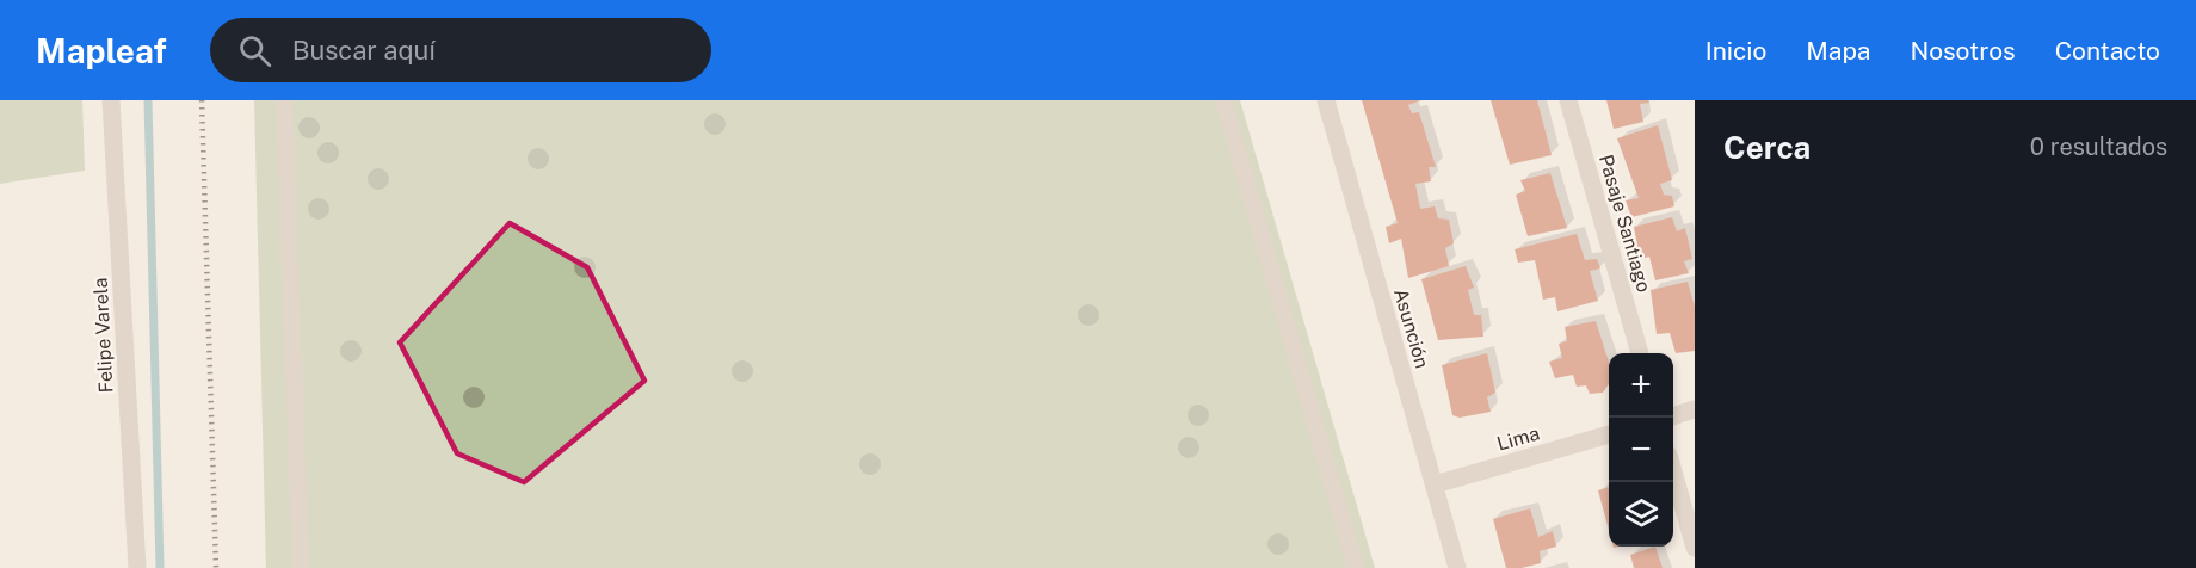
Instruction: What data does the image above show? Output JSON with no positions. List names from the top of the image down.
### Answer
{
  "streets": {
    "street": [
      "Pasaje Santiago",
      "Asunción",
      "Felipe Varela",
      "Lima"
    ]
  },
  "crossings": [
    ["Asunción", "Lima"]
  ],
  "page": {
    "header": "Mapleaf",
    "search": "Buscar aquí",
    "nav": [
      "Inicio",
      "Mapa",
      "Nosotros",
      "Contacto"
    ],
    "heading": ["Cerca", "0 resultados"],
    "map_buttons": ["+", "−"]
  }
}
